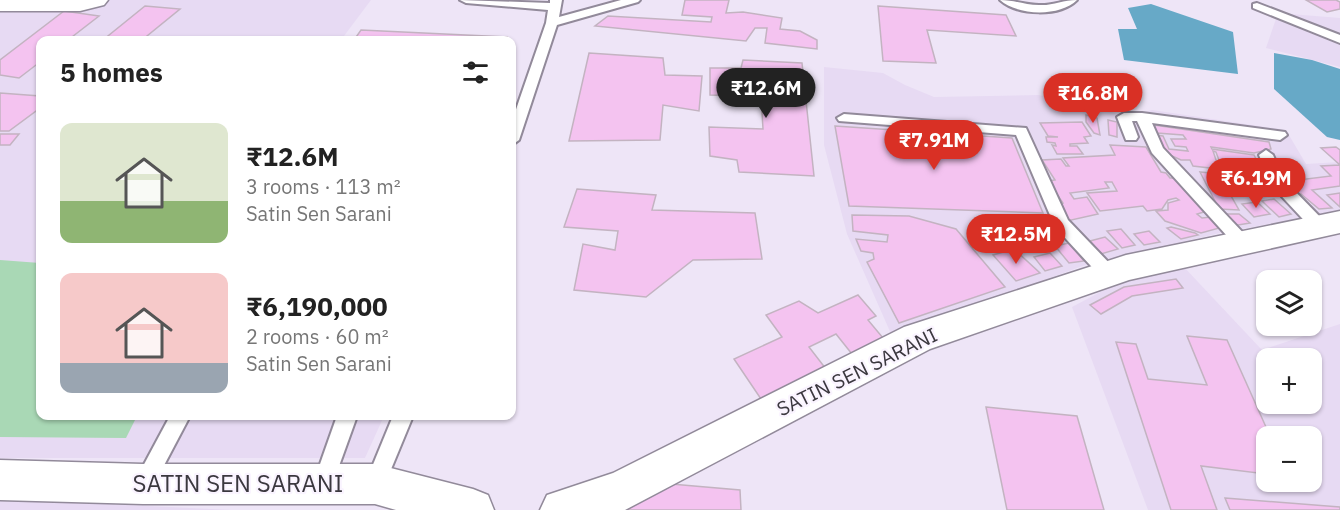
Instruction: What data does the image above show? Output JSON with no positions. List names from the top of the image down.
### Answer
{
  "streets": {
    "main road": ["SATIN SEN SARANI"]
  },
  "page": {
    "heading": "5 homes",
    "price": [
      "₹12.6M",
      "₹16.8M",
      "₹7.91M",
      "₹6.19M",
      "₹12.5M"
    ],
    "list": [
      {
        "name": "₹12.6M",
        "note": "3 rooms · 113 m² · Satin Sen Sarani"
      },
      {
        "name": "₹6,190,000",
        "note": "2 rooms · 60 m² · Satin Sen Sarani"
      }
    ],
    "map_buttons": ["+", "−"]
  }
}
